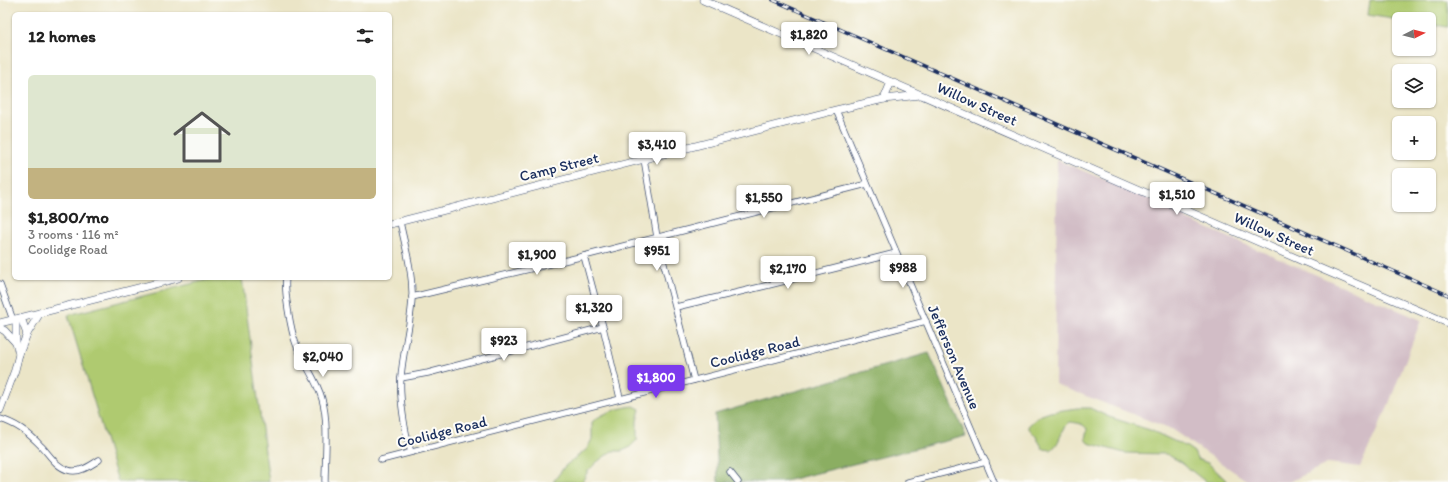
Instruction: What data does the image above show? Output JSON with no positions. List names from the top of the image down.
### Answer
{
  "streets": {
    "main road": ["Willow Street", "Camp Street"],
    "street": ["Coolidge Road", "Jefferson Avenue"]
  },
  "crossings": [
    ["Willow Street", "Camp Street"],
    ["Camp Street", "Jefferson Avenue"],
    ["Coolidge Road", "Jefferson Avenue"]
  ],
  "north": "right",
  "page": {
    "map_buttons": ["+", "−"],
    "heading": "12 homes",
    "price": [
      "$1,820",
      "$3,410",
      "$1,510",
      "$1,550",
      "$951",
      "$1,900",
      "$988",
      "$2,170",
      "$1,320",
      "$923",
      "$2,040",
      "$1,800"
    ],
    "list": [
      {
        "name": "$1,800/mo",
        "note": "3 rooms · 116 m² · Coolidge Road"
      }
    ]
  }
}
